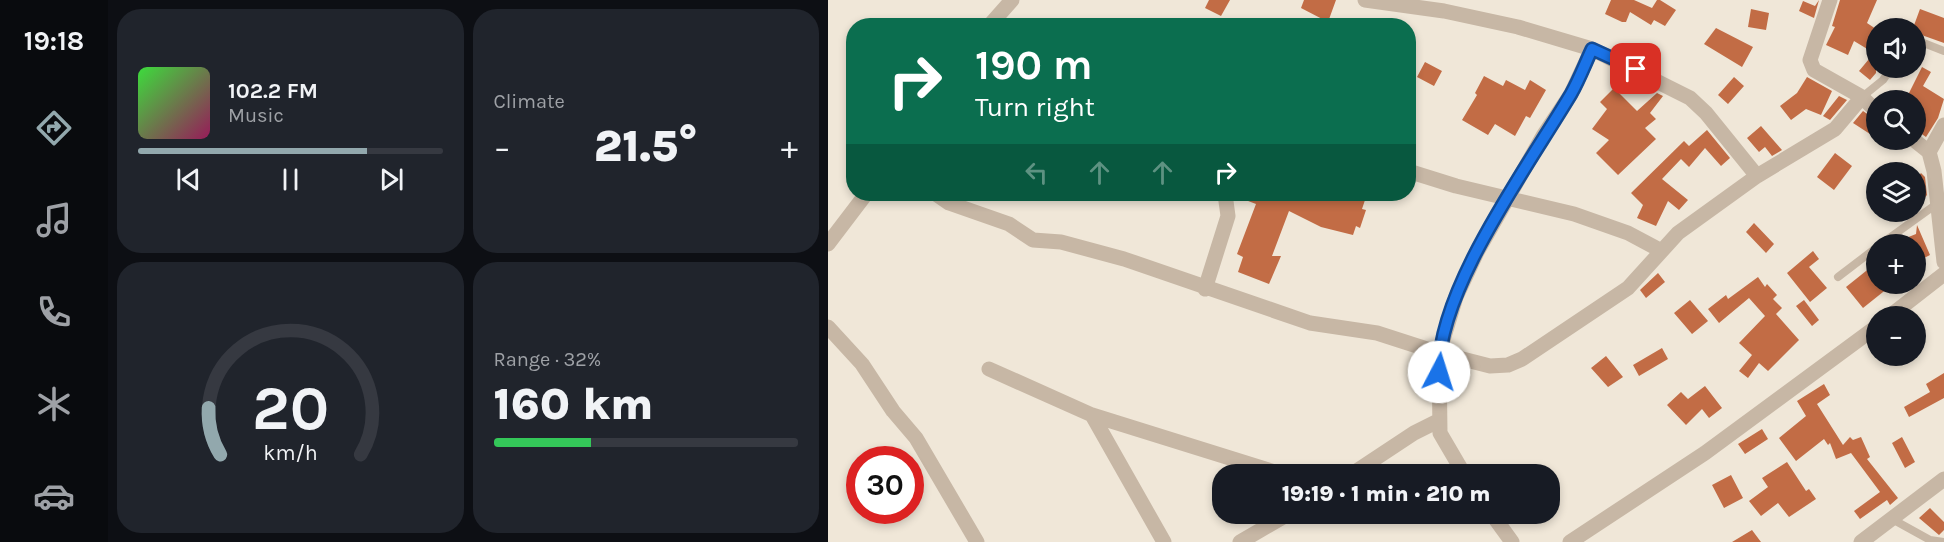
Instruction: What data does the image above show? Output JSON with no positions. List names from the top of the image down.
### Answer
{
  "page": {
    "tabs": "19:18",
    "tile": [
      "Climate",
      ["Range · 32%", "160 km"]
    ],
    "map_buttons": ["+", "−"],
    "turn": ["190 m", "Turn right"],
    "song": ["102.2 FM", "Music"],
    "heat": ["−", "21.5°", "+"],
    "limit": "30",
    "trip": "19:19 · 1 min · 210 m",
    "gauge": ["20", "km/h"]
  }
}
